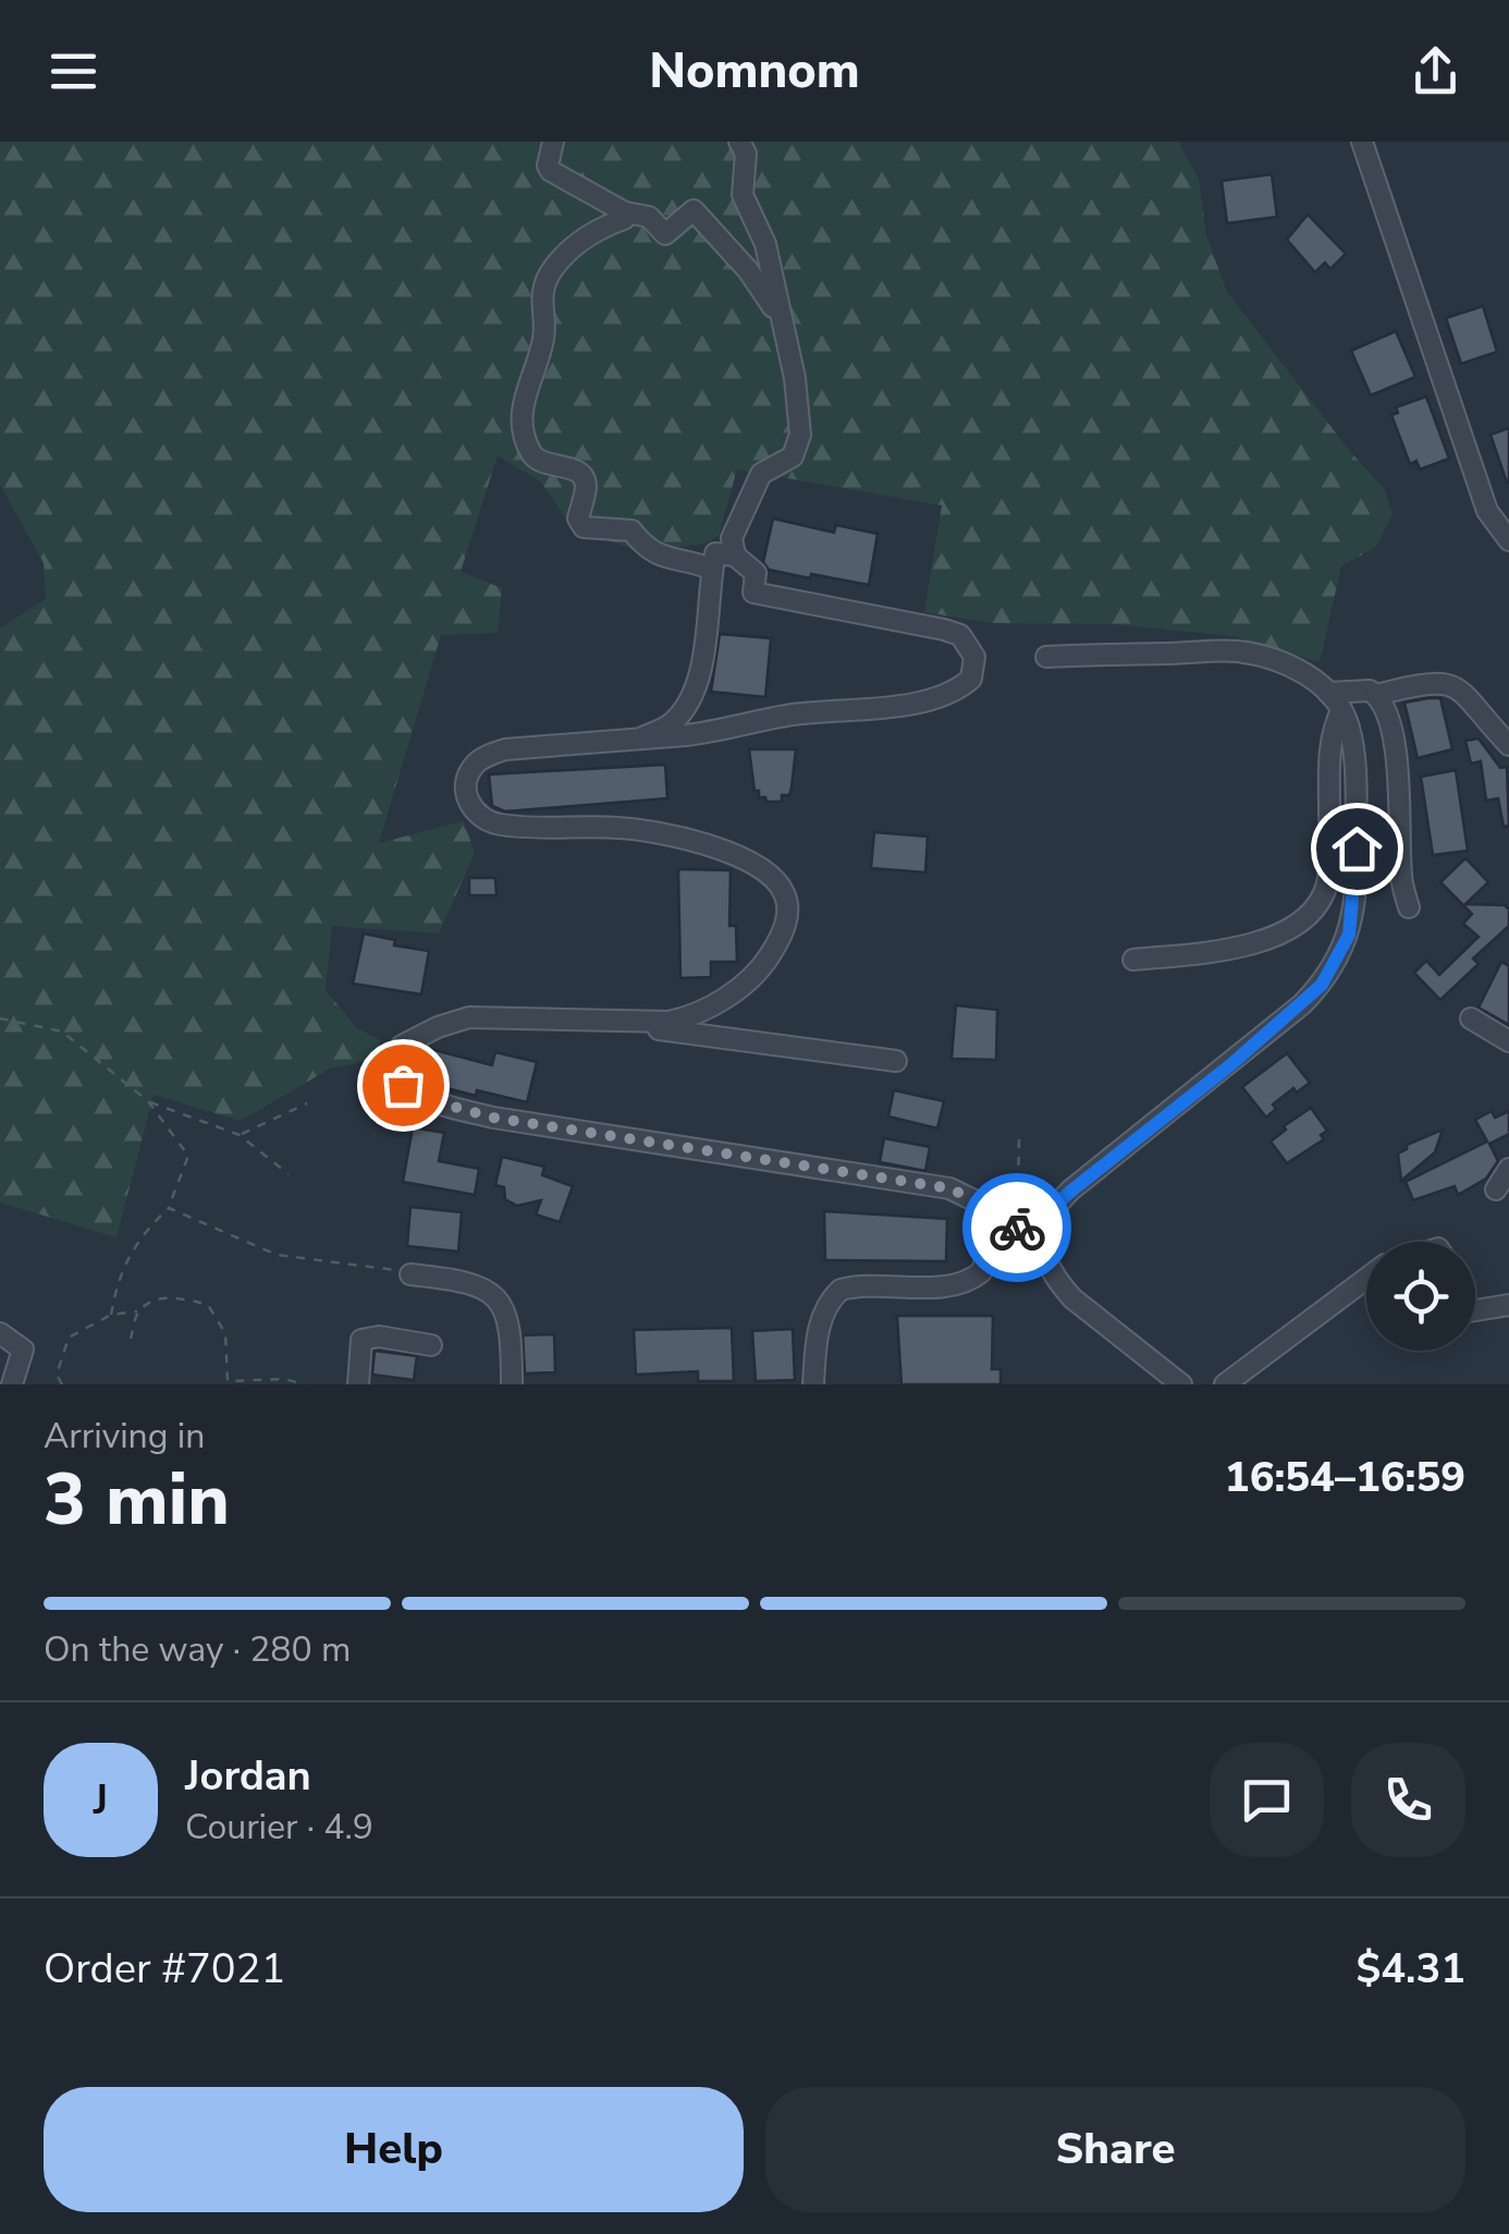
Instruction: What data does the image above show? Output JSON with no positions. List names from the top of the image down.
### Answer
{
  "page": {
    "header": "Nomnom",
    "heading": ["3 min", "Arriving in", "16:54–16:59"],
    "panel": [
      "Jordan",
      "Courier · 4.9",
      "Order #7021",
      "$4.31"
    ],
    "bar": "On the way · 280 m",
    "round": "J",
    "buttons": ["Help", "Share"]
  }
}
